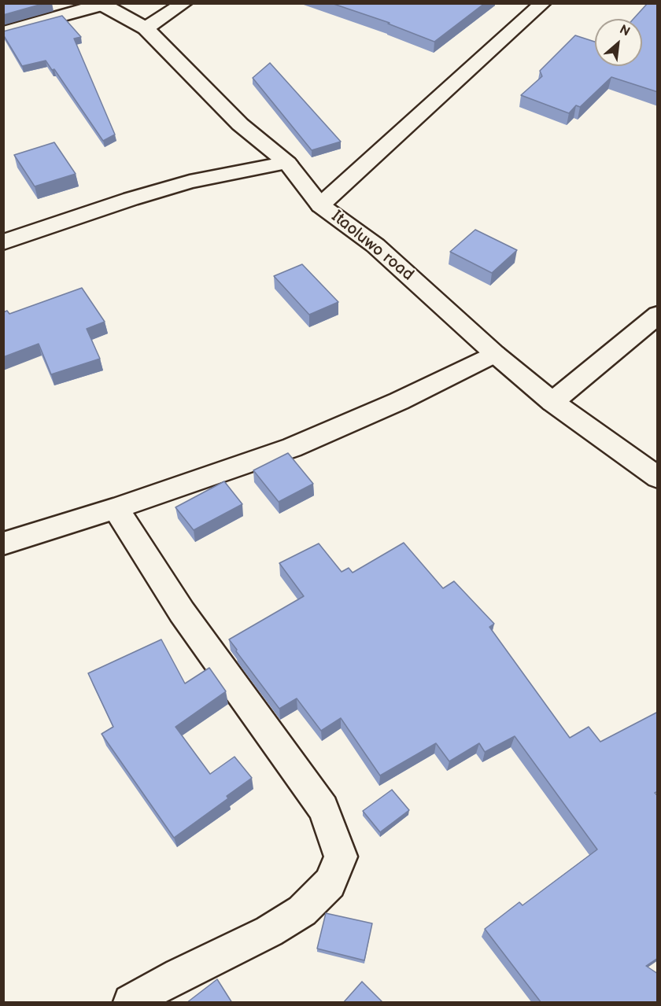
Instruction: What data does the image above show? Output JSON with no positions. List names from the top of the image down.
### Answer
{
  "streets": {
    "street": ["Itaoluwo road"]
  },
  "north": "top right"
}
